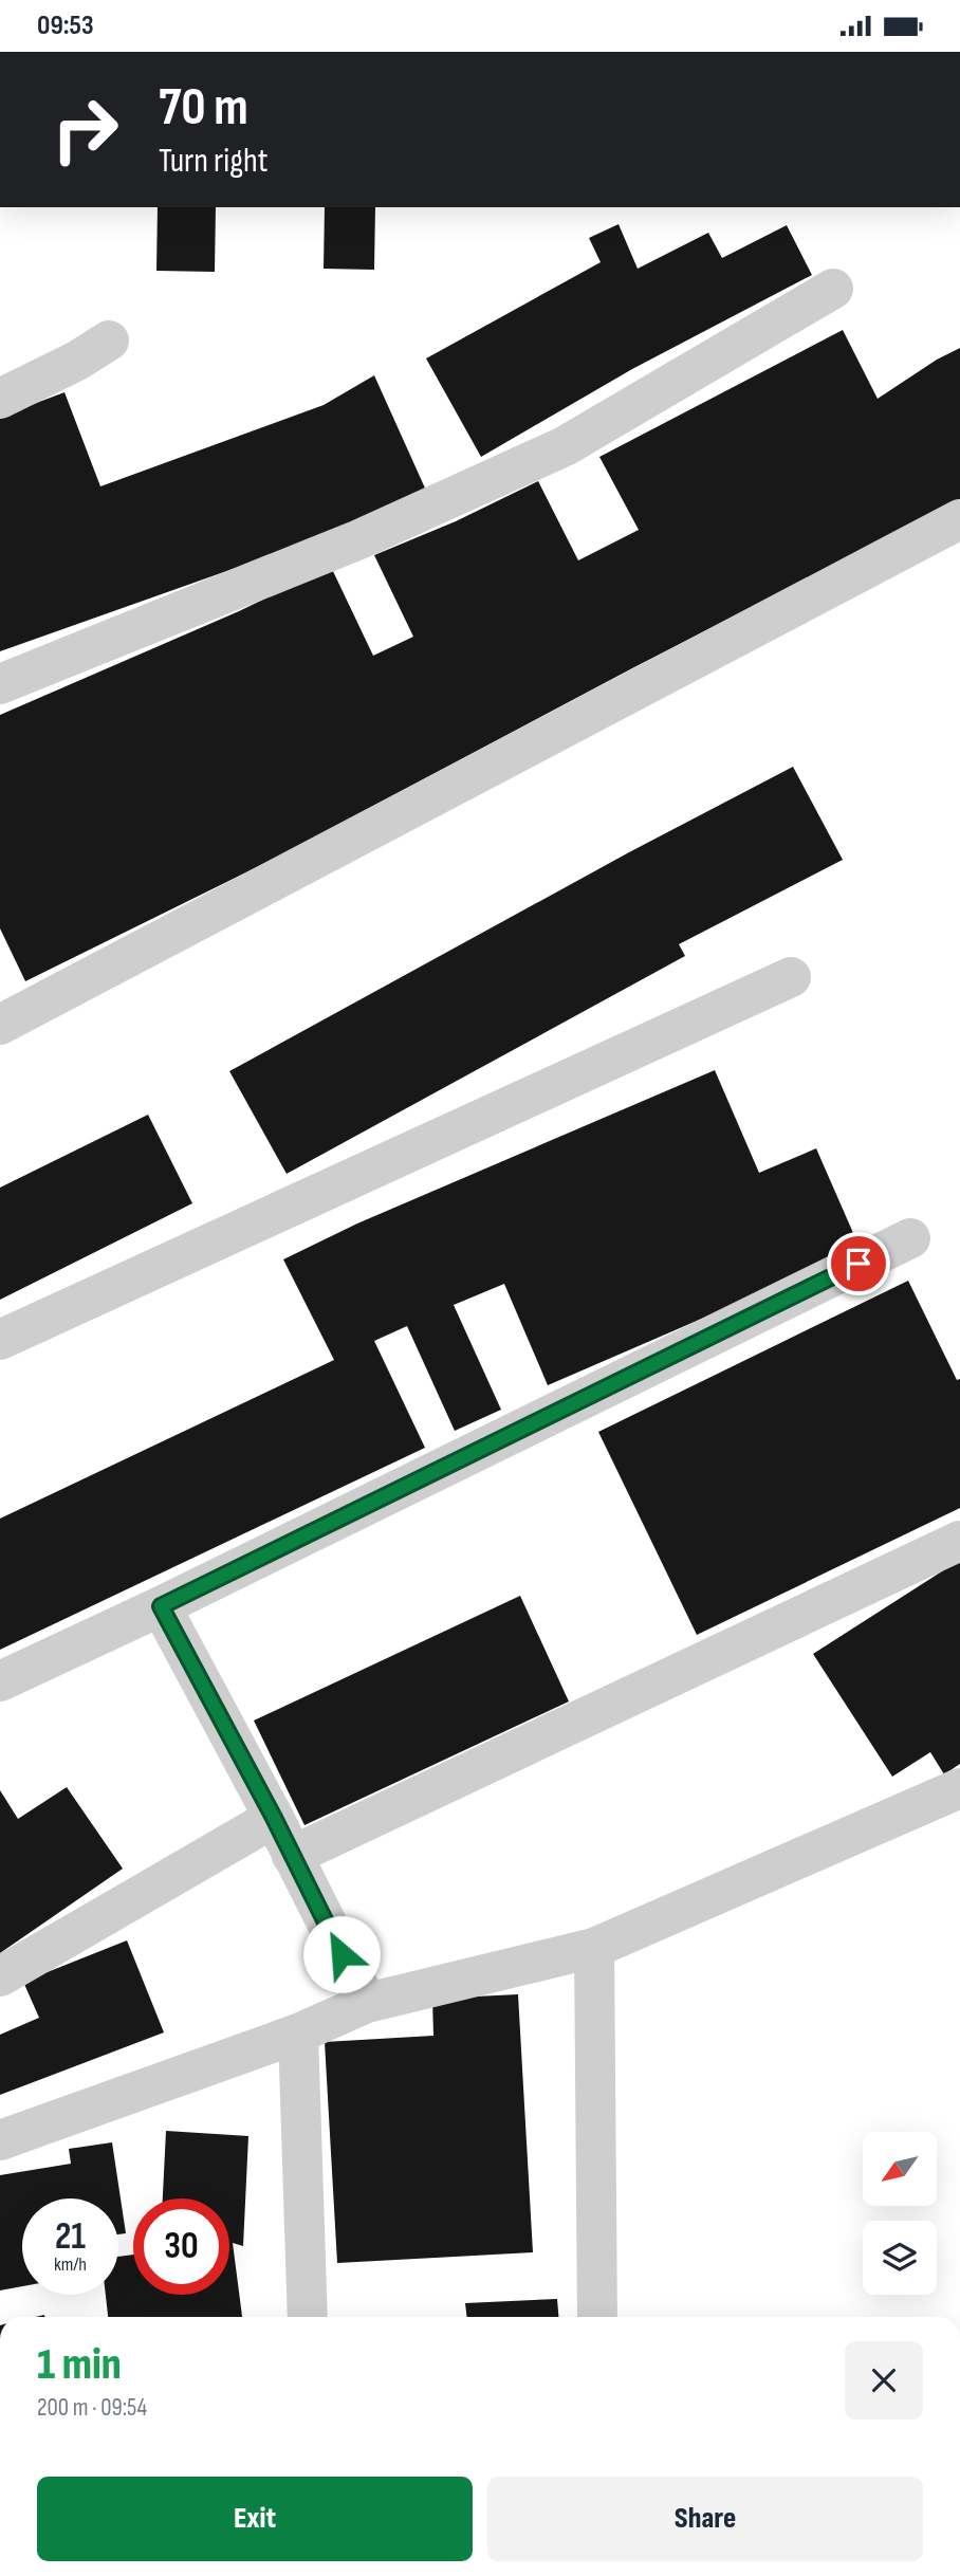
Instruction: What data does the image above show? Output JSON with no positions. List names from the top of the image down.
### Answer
{
  "north": "bottom left",
  "page": {
    "status": "09:53",
    "turn": ["70 m", "Turn right"],
    "speed": "21 km/h",
    "limit": "30",
    "heading": ["1 min", "200 m · 09:54"],
    "buttons": ["Exit", "Share"]
  }
}
